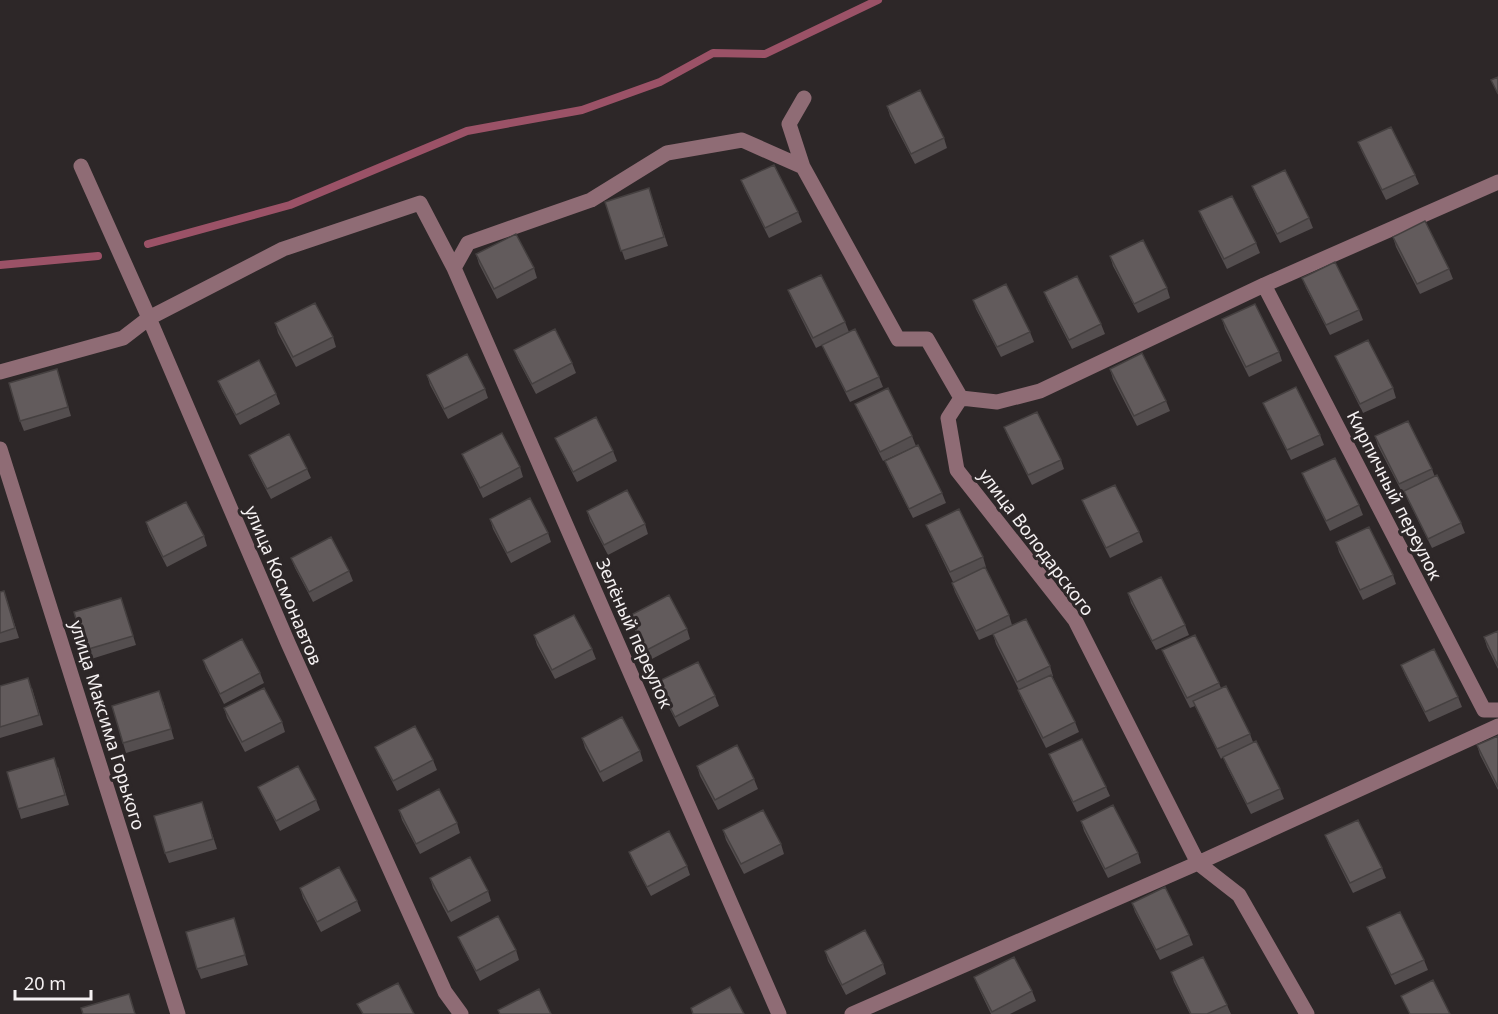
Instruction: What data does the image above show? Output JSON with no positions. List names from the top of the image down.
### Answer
{
  "streets": {
    "street": [
      "Кирпичный переулок",
      "улица Володарского",
      "улица Космонавтов",
      "Зелёный переулок",
      "улица Максима Горького"
    ]
  },
  "crossings": [
    ["улица Космонавтов", "Зелёный переулок"]
  ],
  "scale_bar": "20 m"
}
